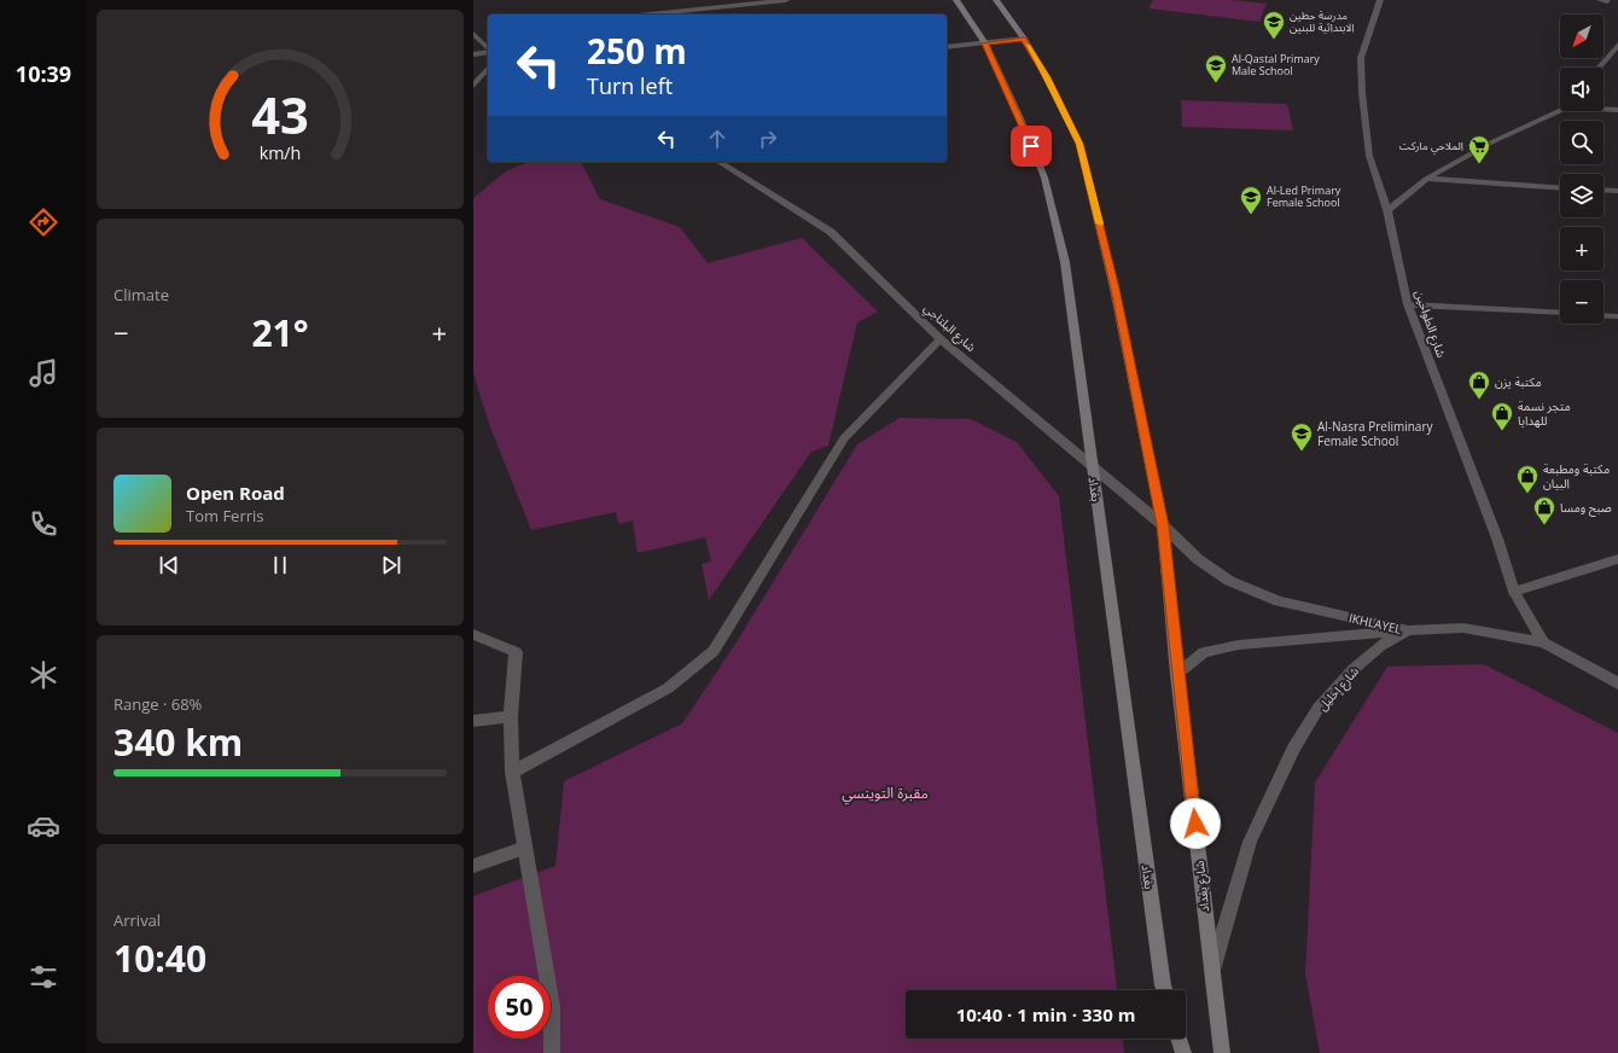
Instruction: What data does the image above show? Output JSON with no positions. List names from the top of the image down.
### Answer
{
  "streets": {
    "main road": ["بغداد", "شارع بغداد"],
    "street": [
      "شارع الطواحين",
      "شارع البلتاجي",
      "IKHLAYEL",
      "شارع إخليل"
    ]
  },
  "crossings": [
    ["شارع الطواحين", "شارع إخليل"],
    ["شارع البلتاجي", "بغداد"],
    ["شارع البلتاجي", "IKHLAYEL"],
    ["شارع البلتاجي", "شارع بغداد"],
    ["IKHLAYEL", "شارع إخليل"],
    ["IKHLAYEL", "شارع بغداد"],
    ["شارع إخليل", "شارع بغداد"]
  ],
  "parks": ["مقبرة التوينسي"],
  "places": {
    "school or university": [
      "مدرسة حطين الابتدائية للبنين",
      "Al-Qastal Primary Male School",
      "Al-Led Primary Female School",
      "Al-Nasra Preliminary Female School"
    ],
    "supermarket": ["الملاحي ماركت"],
    "shop": [
      "مكتبة يزن",
      "متجر نسمة للهدايا",
      "مكتبة ومطبعة البيان",
      "صبح ومسا"
    ]
  },
  "north": "bottom left",
  "page": {
    "tabs": "10:39",
    "map_buttons": ["+", "−"],
    "turn": ["250 m", "Turn left"],
    "tile": [
      "Climate",
      ["Range · 68%", "340 km"],
      ["Arrival", "10:40"]
    ],
    "heat": ["−", "21°", "+"],
    "song": ["Open Road", "Tom Ferris"],
    "limit": "50",
    "trip": "10:40 · 1 min · 330 m",
    "gauge": ["43", "km/h"]
  }
}
